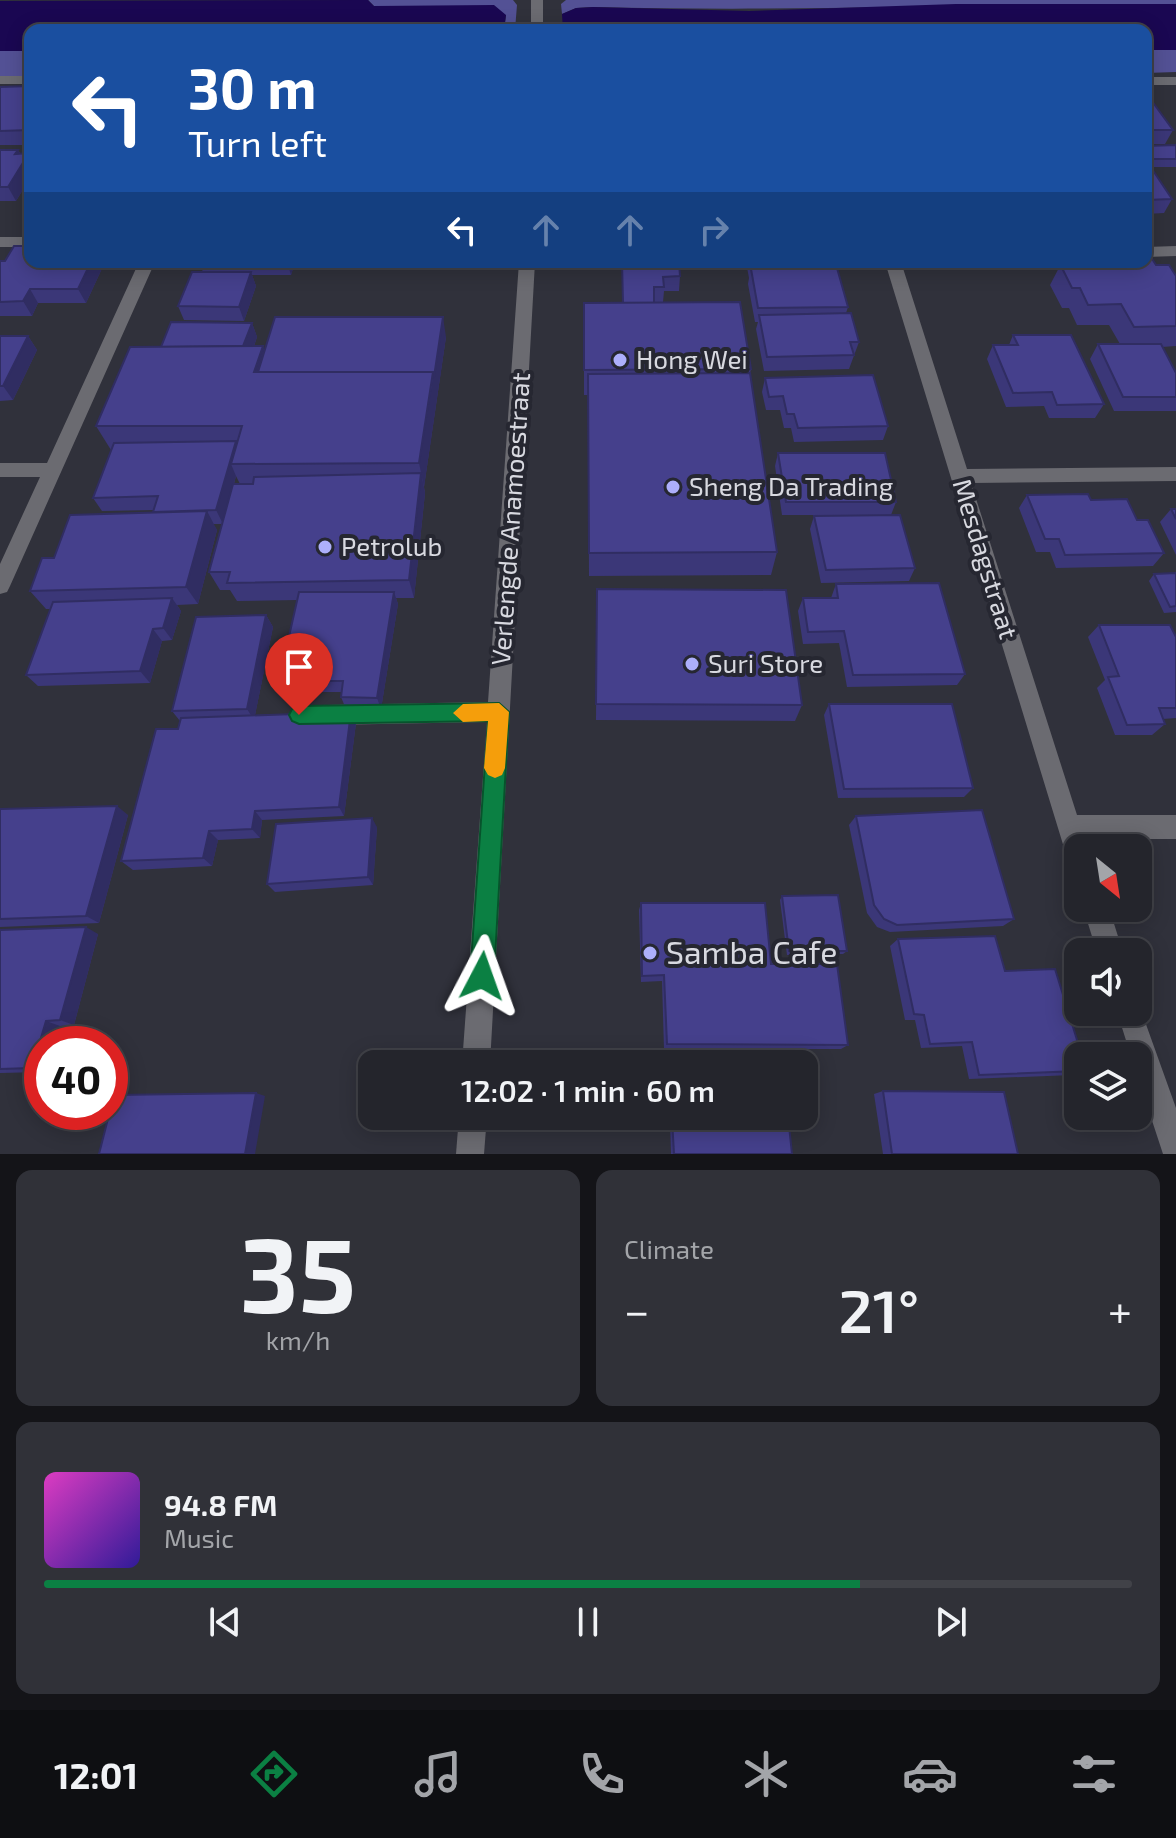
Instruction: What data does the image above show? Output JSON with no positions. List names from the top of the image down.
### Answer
{
  "streets": {
    "street": ["Verlengde Anamoestraat", "Mesdagstraat"]
  },
  "places": [
    "Hong Wei",
    "Sheng Da Trading",
    "Petrolub",
    "Suri Store",
    "Samba Cafe"
  ],
  "north": "bottom right",
  "page": {
    "turn": ["30 m", "Turn left"],
    "limit": "40",
    "trip": "12:02 · 1 min · 60 m",
    "tile": [
      ["35", "km/h"],
      "Climate"
    ],
    "heat": ["−", "21°", "+"],
    "song": ["94.8 FM", "Music"],
    "tabs": "12:01"
  }
}
